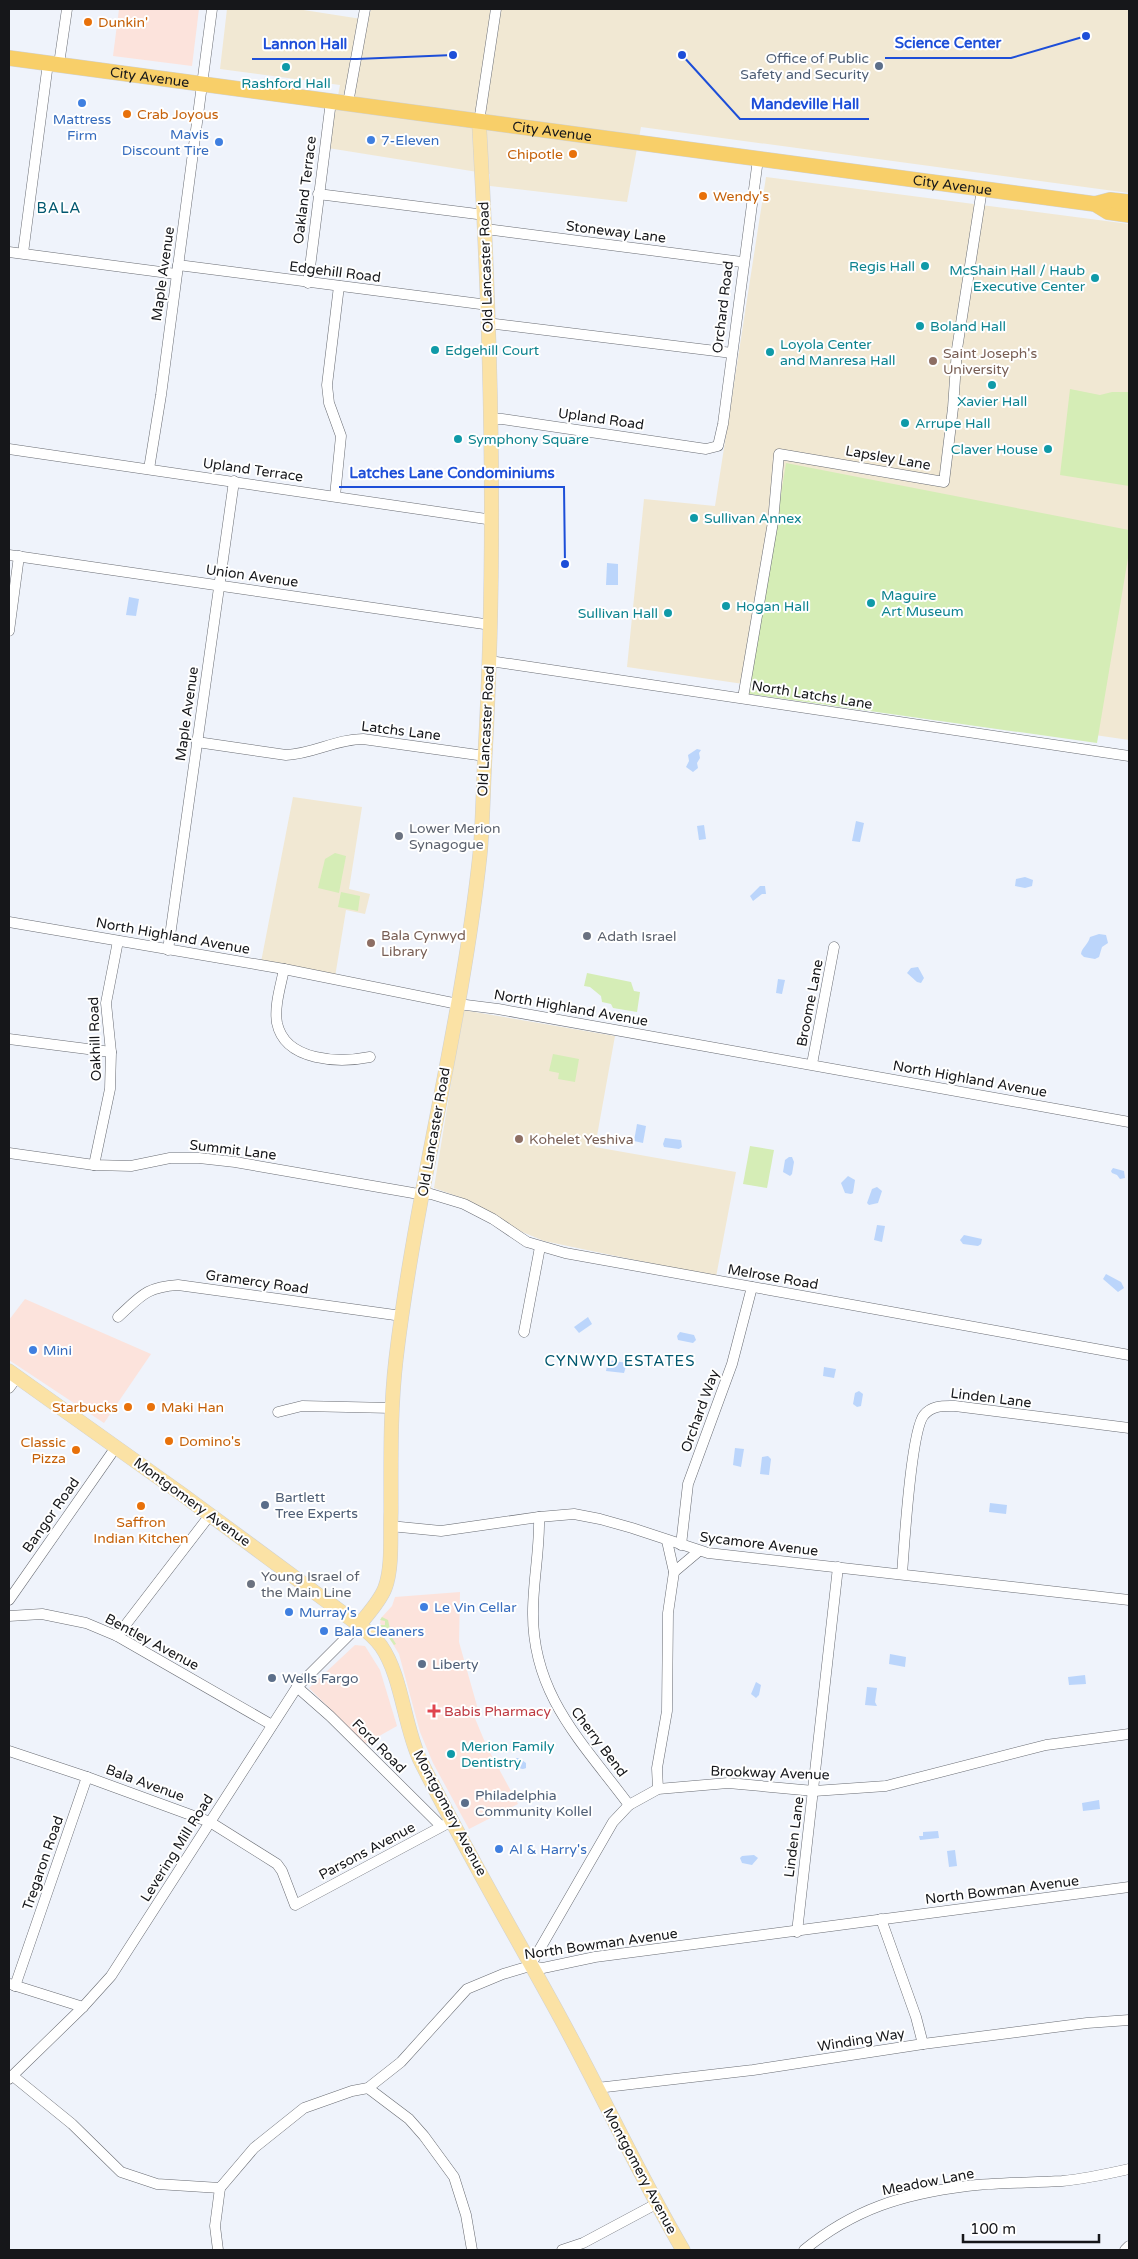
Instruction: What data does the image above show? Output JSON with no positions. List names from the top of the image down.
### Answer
{
  "streets": {
    "highway": ["City Avenue"],
    "main road": ["Old Lancaster Road", "Montgomery Avenue"],
    "street": [
      "Oakland Terrace",
      "Stoneway Lane",
      "Edgehill Road",
      "Maple Avenue",
      "Orchard Road",
      "Upland Road",
      "Lapsley Lane",
      "Upland Terrace",
      "Union Avenue",
      "North Latchs Lane",
      "Latchs Lane",
      "North Highland Avenue",
      "Broome Lane",
      "Oakhill Road",
      "Summit Lane",
      "Melrose Road",
      "Gramercy Road",
      "Linden Lane",
      "Orchard Way",
      "Bangor Road",
      "Sycamore Avenue",
      "Bentley Avenue",
      "Cherry Bend",
      "Ford Road",
      "Brookway Avenue",
      "Bala Avenue",
      "Levering Mill Road",
      "Parsons Avenue",
      "Tregaron Road",
      "North Bowman Avenue",
      "Winding Way",
      "Meadow Lane"
    ]
  },
  "crossings": [
    ["City Avenue", "Oakland Terrace"],
    ["City Avenue", "Old Lancaster Road"],
    ["City Avenue", "Maple Avenue"],
    ["City Avenue", "Orchard Road"],
    ["City Avenue", "Lapsley Lane"],
    ["Oakland Terrace", "Stoneway Lane"],
    ["Oakland Terrace", "Edgehill Road"],
    ["Stoneway Lane", "Old Lancaster Road"],
    ["Stoneway Lane", "Orchard Road"],
    ["Old Lancaster Road", "Edgehill Road"],
    ["Old Lancaster Road", "Upland Road"],
    ["Old Lancaster Road", "Upland Terrace"],
    ["Old Lancaster Road", "Union Avenue"],
    ["Old Lancaster Road", "North Latchs Lane"],
    ["Old Lancaster Road", "Latchs Lane"],
    ["Old Lancaster Road", "North Highland Avenue"],
    ["Old Lancaster Road", "Summit Lane"],
    ["Old Lancaster Road", "Melrose Road"],
    ["Old Lancaster Road", "Gramercy Road"],
    ["Old Lancaster Road", "Montgomery Avenue"],
    ["Old Lancaster Road", "Sycamore Avenue"],
    ["Old Lancaster Road", "Levering Mill Road"],
    ["Edgehill Road", "Maple Avenue"],
    ["Maple Avenue", "Upland Terrace"],
    ["Maple Avenue", "Union Avenue"],
    ["Maple Avenue", "Latchs Lane"],
    ["Maple Avenue", "North Highland Avenue"],
    ["Orchard Road", "Upland Road"],
    ["Lapsley Lane", "North Latchs Lane"],
    ["North Highland Avenue", "Broome Lane"],
    ["North Highland Avenue", "Oakhill Road"],
    ["Oakhill Road", "Summit Lane"],
    ["Summit Lane", "Melrose Road"],
    ["Melrose Road", "Orchard Way"],
    ["Linden Lane", "Sycamore Avenue"],
    ["Linden Lane", "Brookway Avenue"],
    ["Linden Lane", "North Bowman Avenue"],
    ["Orchard Way", "Sycamore Avenue"],
    ["Montgomery Avenue", "Bangor Road"],
    ["Montgomery Avenue", "Ford Road"],
    ["Montgomery Avenue", "Brookway Avenue"],
    ["Montgomery Avenue", "Levering Mill Road"],
    ["Montgomery Avenue", "Parsons Avenue"],
    ["Montgomery Avenue", "North Bowman Avenue"],
    ["Montgomery Avenue", "Winding Way"],
    ["Sycamore Avenue", "Cherry Bend"],
    ["Bentley Avenue", "Levering Mill Road"],
    ["Cherry Bend", "Brookway Avenue"],
    ["Ford Road", "Levering Mill Road"],
    ["Ford Road", "Parsons Avenue"],
    ["Brookway Avenue", "North Bowman Avenue"],
    ["Bala Avenue", "Levering Mill Road"],
    ["Bala Avenue", "Parsons Avenue"],
    ["Bala Avenue", "Tregaron Road"]
  ],
  "districts": ["BALA", "CYNWYD ESTATES"],
  "places": {
    "other": [
      "Dunkin'",
      "Science Center",
      "Lannon Hall",
      "Mandeville Hall",
      "Office of Public Safety and Security",
      "Rashford Hall",
      "Mattress Firm",
      "Crab Joyous",
      "7-Eleven",
      "Mavis Discount Tire",
      "Chipotle",
      "Wendy's",
      "Regis Hall",
      "McShain Hall / Haub Executive Center",
      "Boland Hall",
      "Edgehill Court",
      "Loyola Center and Manresa Hall",
      "Saint Joseph's University",
      "Xavier Hall",
      "Arrupe Hall",
      "Symphony Square",
      "Claver House",
      "Sullivan Annex",
      "Latches Lane Condominiums",
      "Maguire Art Museum",
      "Hogan Hall",
      "Sullivan Hall",
      "Lower Merion Synagogue",
      "Adath Israel",
      "Bala Cynwyd Library",
      "Kohelet Yeshiva",
      "Mini",
      "Starbucks",
      "Maki Han",
      "Domino's",
      "Classic Pizza",
      "Bartlett Tree Experts",
      "Saffron Indian Kitchen",
      "Young Israel of the Main Line",
      "Le Vin Cellar",
      "Murray's",
      "Bala Cleaners",
      "Liberty",
      "Wells Fargo",
      "Merion Family Dentistry",
      "Philadelphia Community Kollel",
      "Al & Harry's"
    ],
    "health": ["Babis Pharmacy"]
  },
  "scale_bar": "100 m"
}
